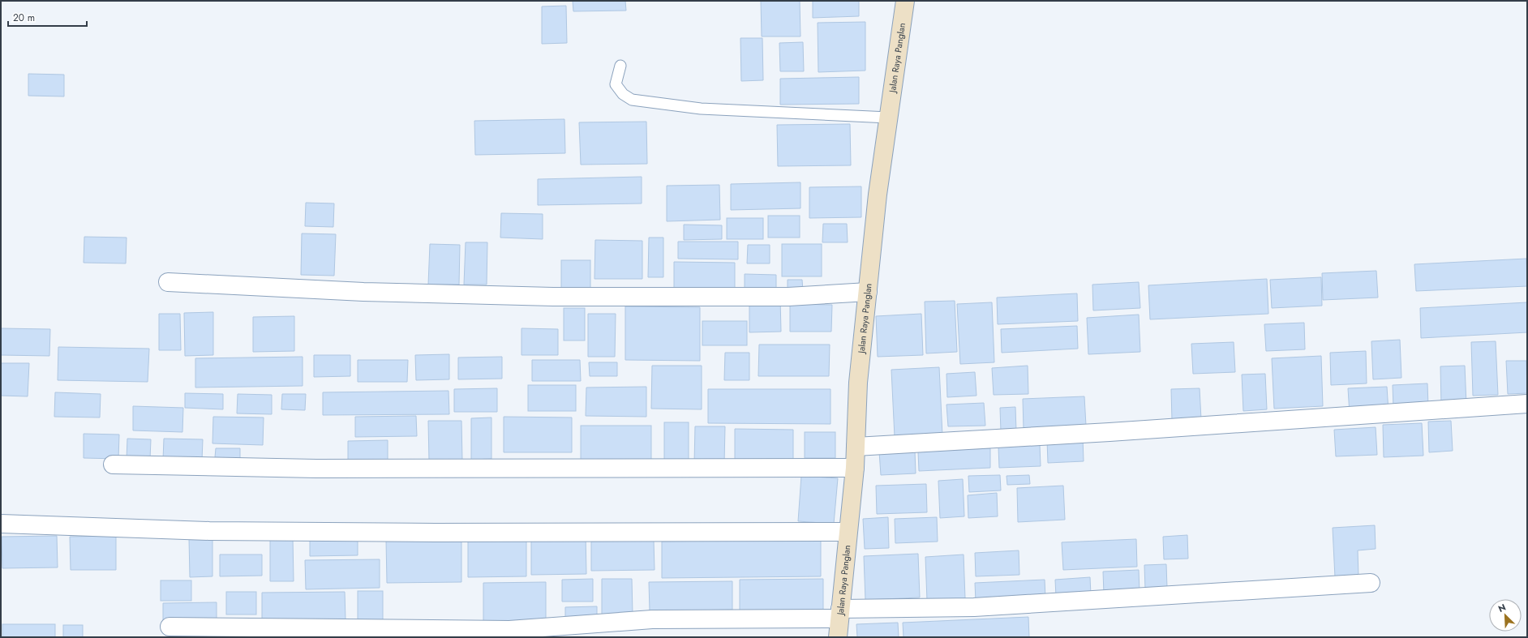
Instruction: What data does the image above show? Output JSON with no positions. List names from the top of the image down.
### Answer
{
  "streets": {
    "street": ["Jalan Raya Panglan"]
  },
  "scale_bar": "20 m",
  "north": "top left"
}
